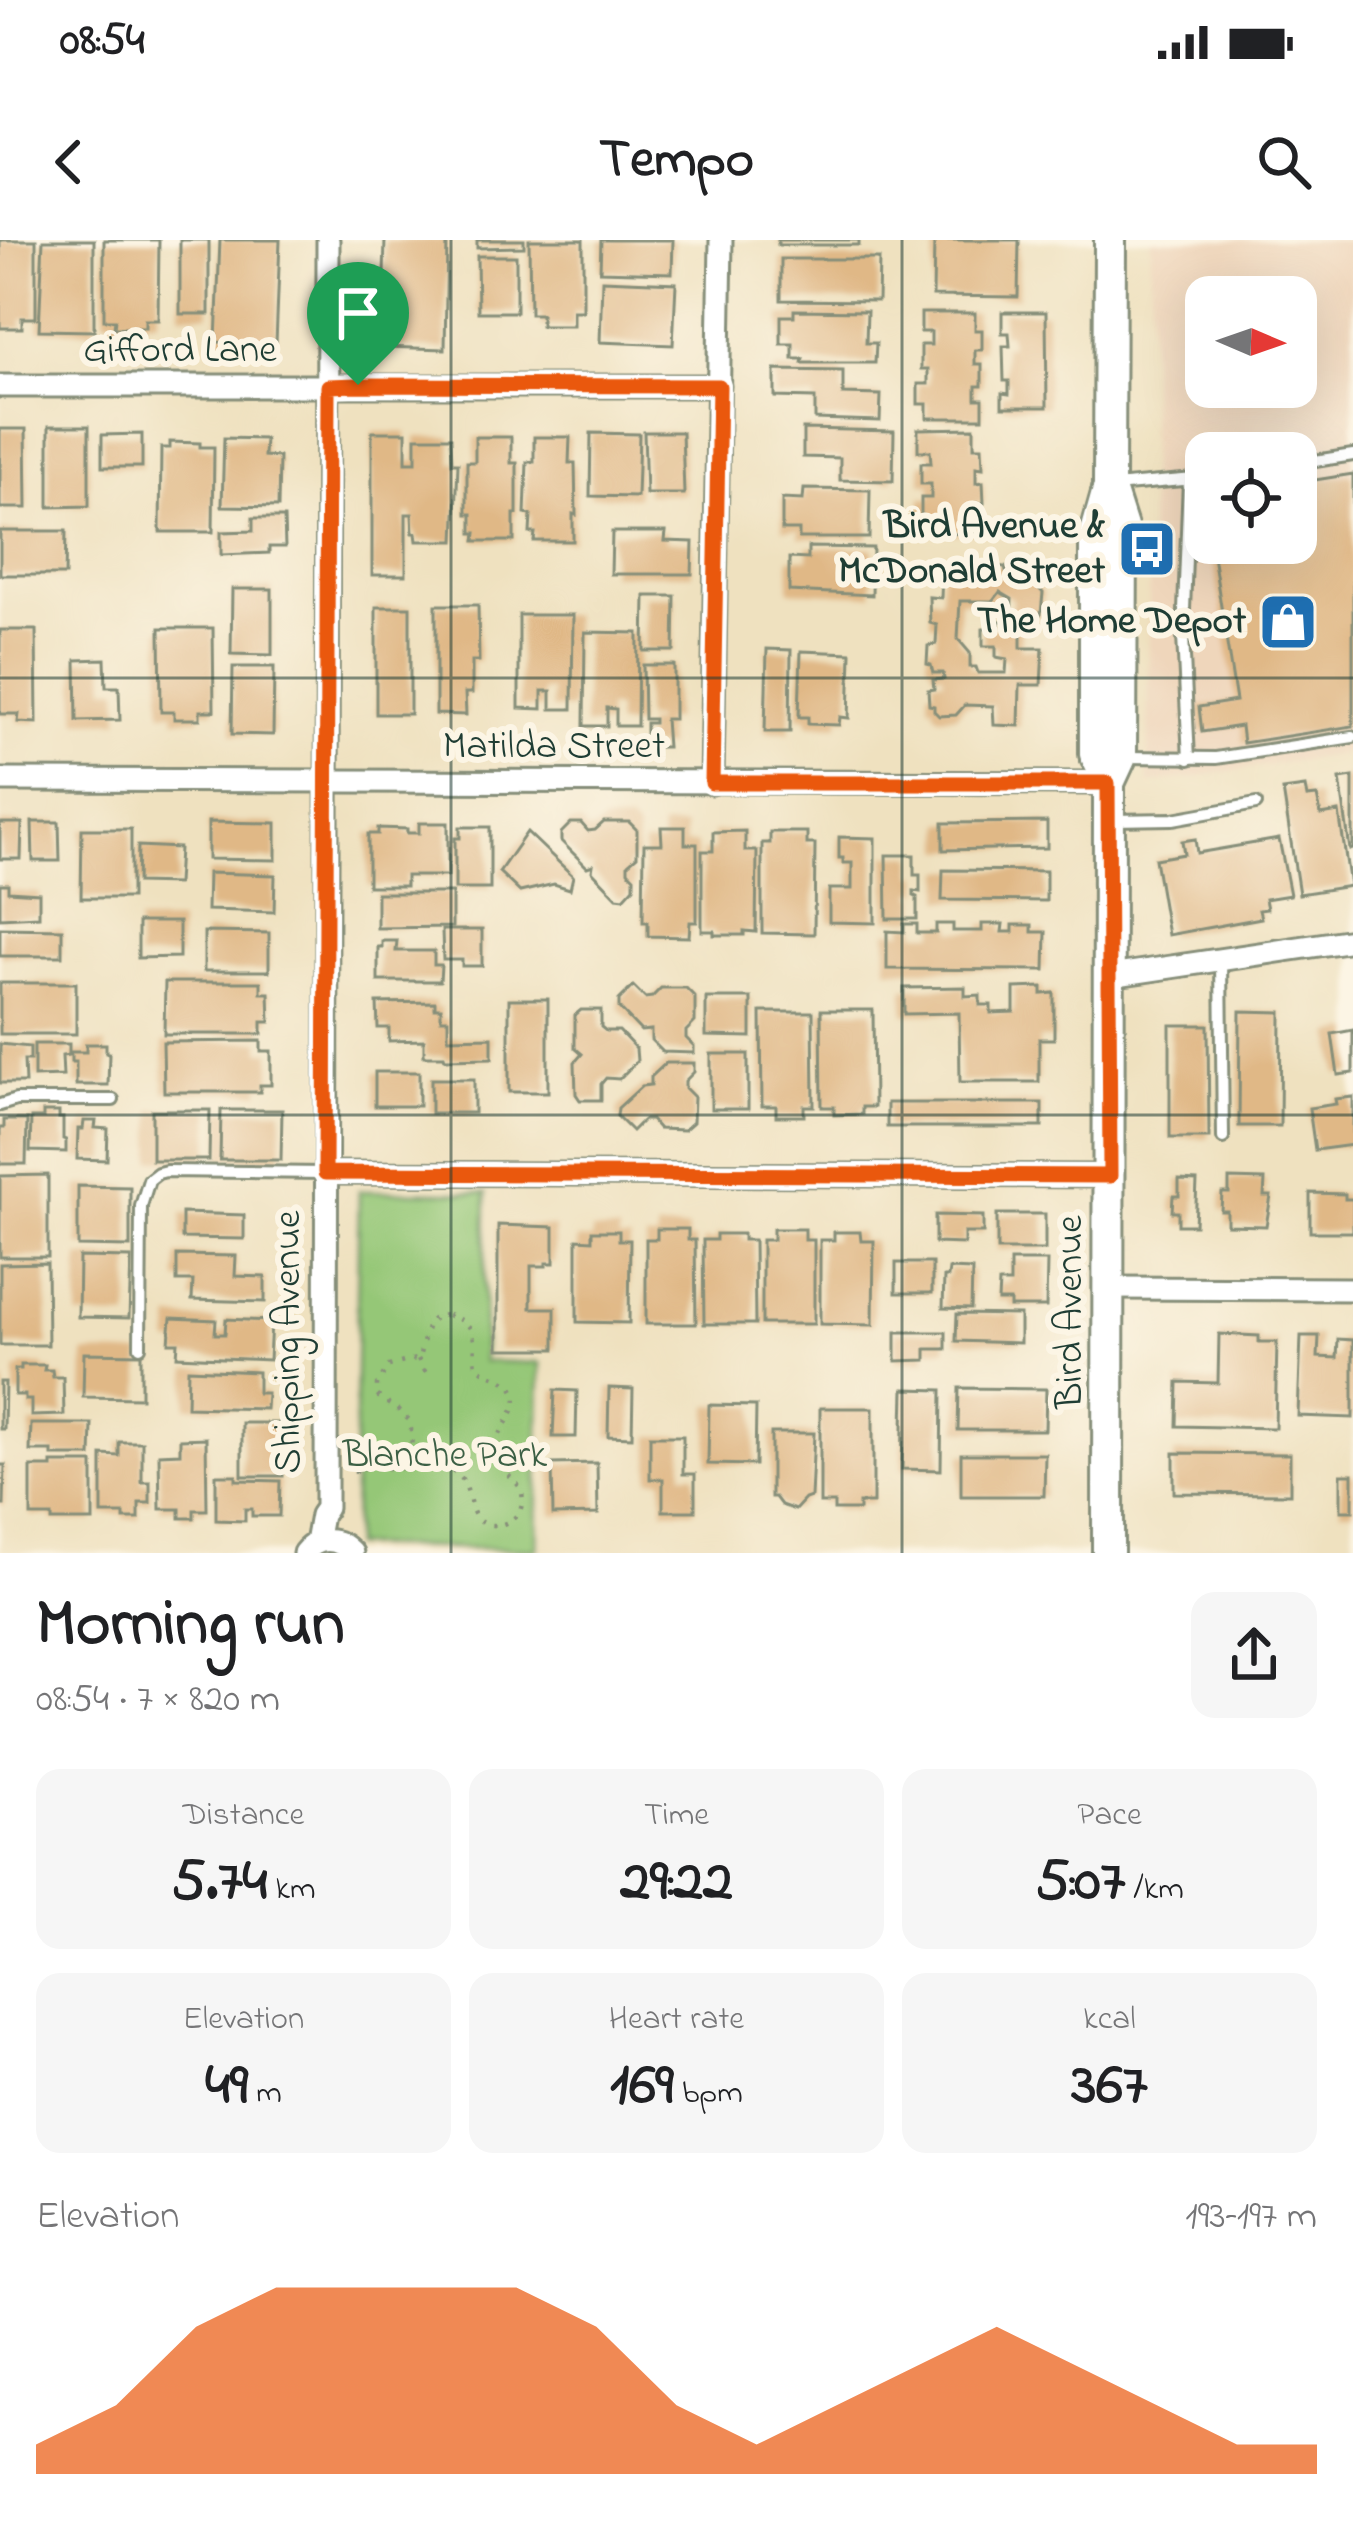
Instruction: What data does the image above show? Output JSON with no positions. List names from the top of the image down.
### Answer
{
  "streets": {
    "street": [
      "Gifford Lane",
      "Matilda Street",
      "Bird Avenue",
      "Shipping Avenue"
    ]
  },
  "crossings": [
    ["Gifford Lane", "Shipping Avenue"],
    ["Matilda Street", "Bird Avenue"],
    ["Matilda Street", "Shipping Avenue"]
  ],
  "parks": ["Blanche Park"],
  "places": {
    "bus stop": ["Bird Avenue & McDonald Street"],
    "shop": ["The Home Depot"]
  },
  "north": "right",
  "page": {
    "status": "08:54",
    "header": "Tempo",
    "heading": ["Morning run", "08:54 · 7 × 820 m"],
    "stats": [
      ["Distance", "5.74 km"],
      ["Time", "29:22"],
      ["Pace", "5:07 /km"],
      ["Elevation", "49 m"],
      ["Heart rate", "169 bpm"],
      ["kcal", "367"]
    ],
    "chart": ["Elevation", "193–197 m"]
  }
}
